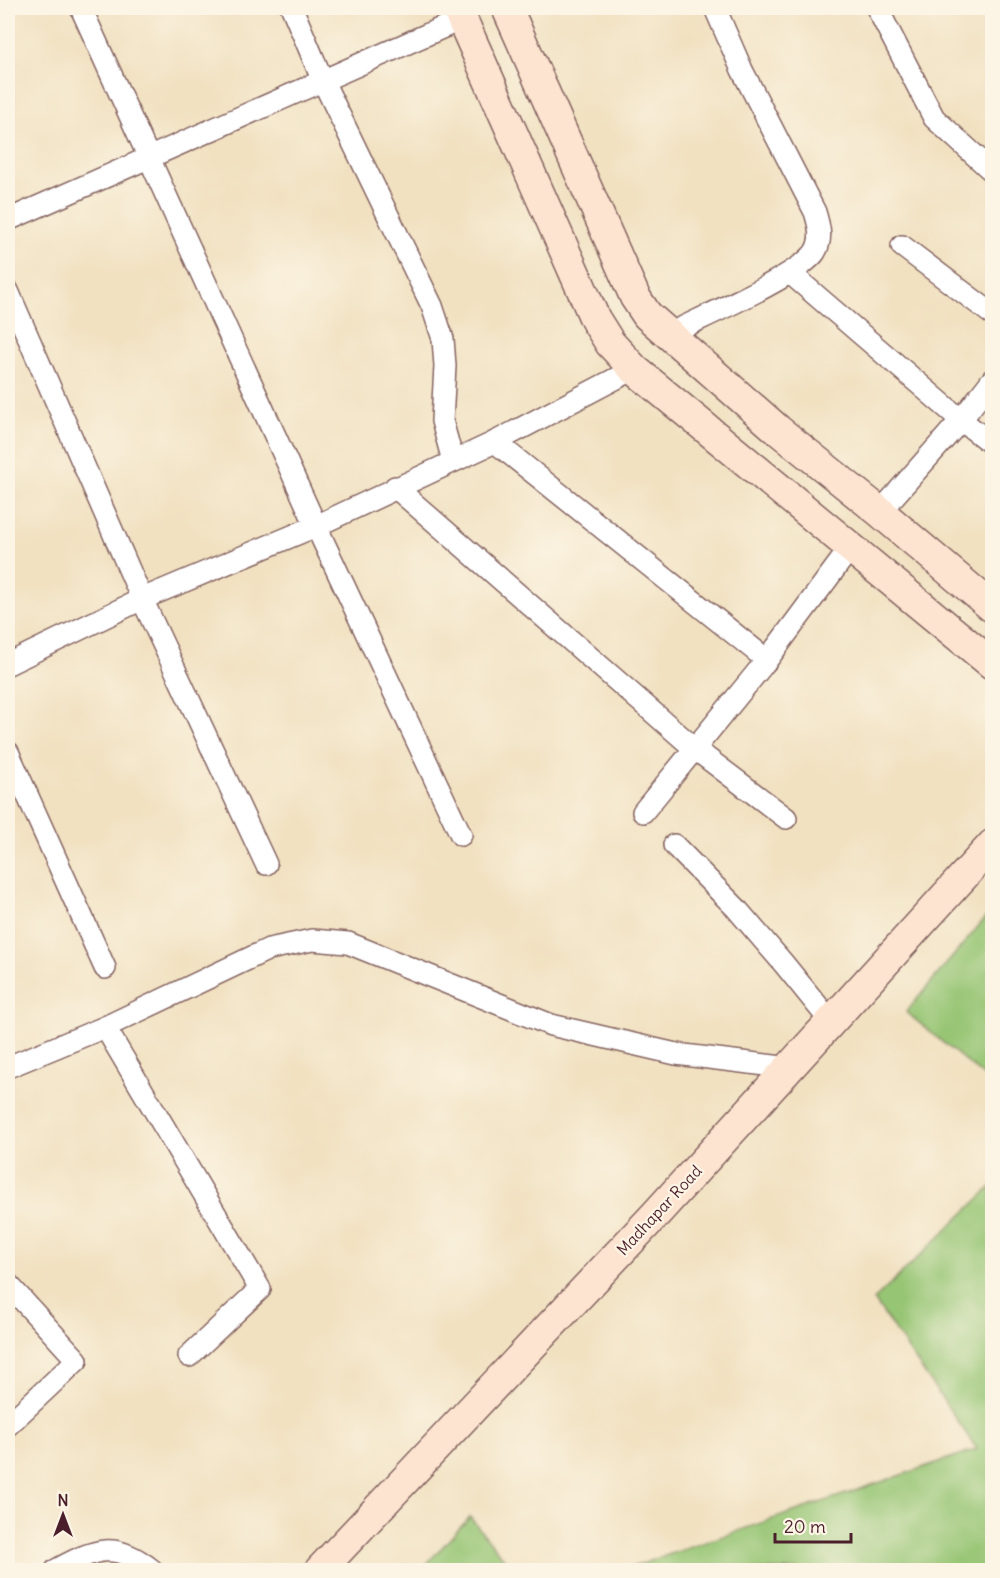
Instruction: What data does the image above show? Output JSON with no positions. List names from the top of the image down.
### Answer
{
  "streets": {
    "main road": ["Madhapar Road"]
  },
  "scale_bar": "20 m",
  "north": "top"
}
